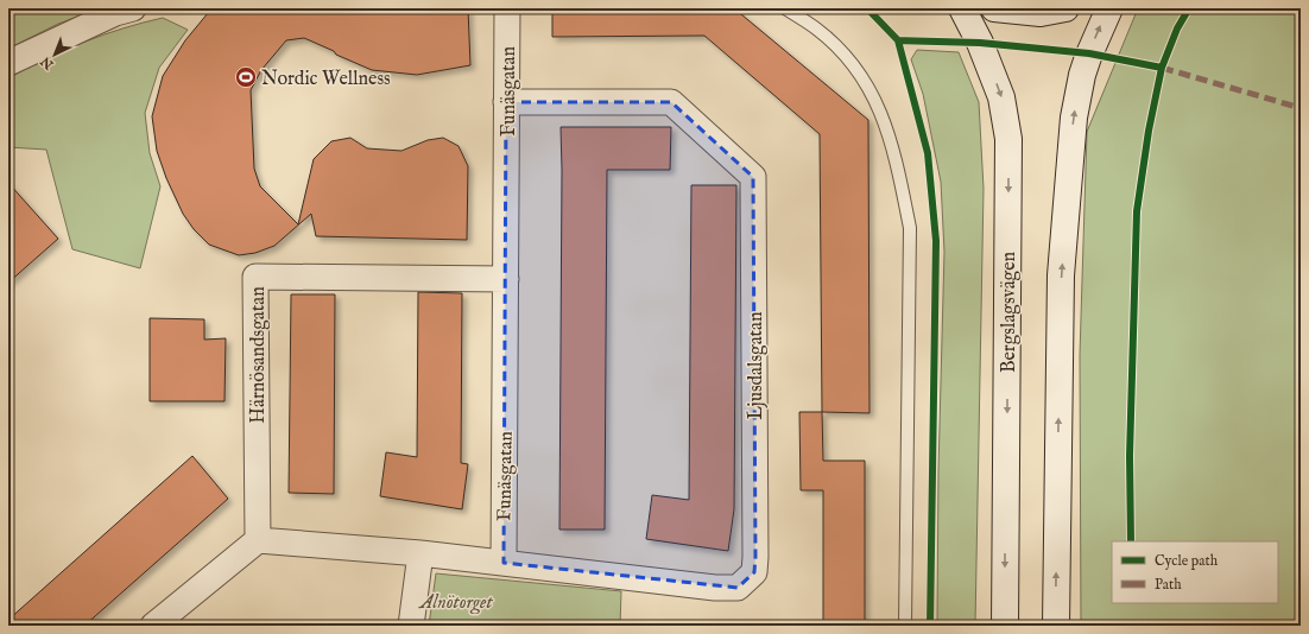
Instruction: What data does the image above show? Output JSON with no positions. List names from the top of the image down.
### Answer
{
  "streets": {
    "main road": ["Bergslagsvägen"],
    "street": ["Funäsgatan", "Härnösandsgatan", "Ljusdalsgatan"]
  },
  "crossings": [
    ["Funäsgatan", "Härnösandsgatan"],
    ["Funäsgatan", "Ljusdalsgatan"]
  ],
  "parks": ["Alnötorget"],
  "places": {
    "sports": ["Nordic Wellness"]
  },
  "legend": ["Cycle path", "Path"],
  "north": "bottom left"
}
